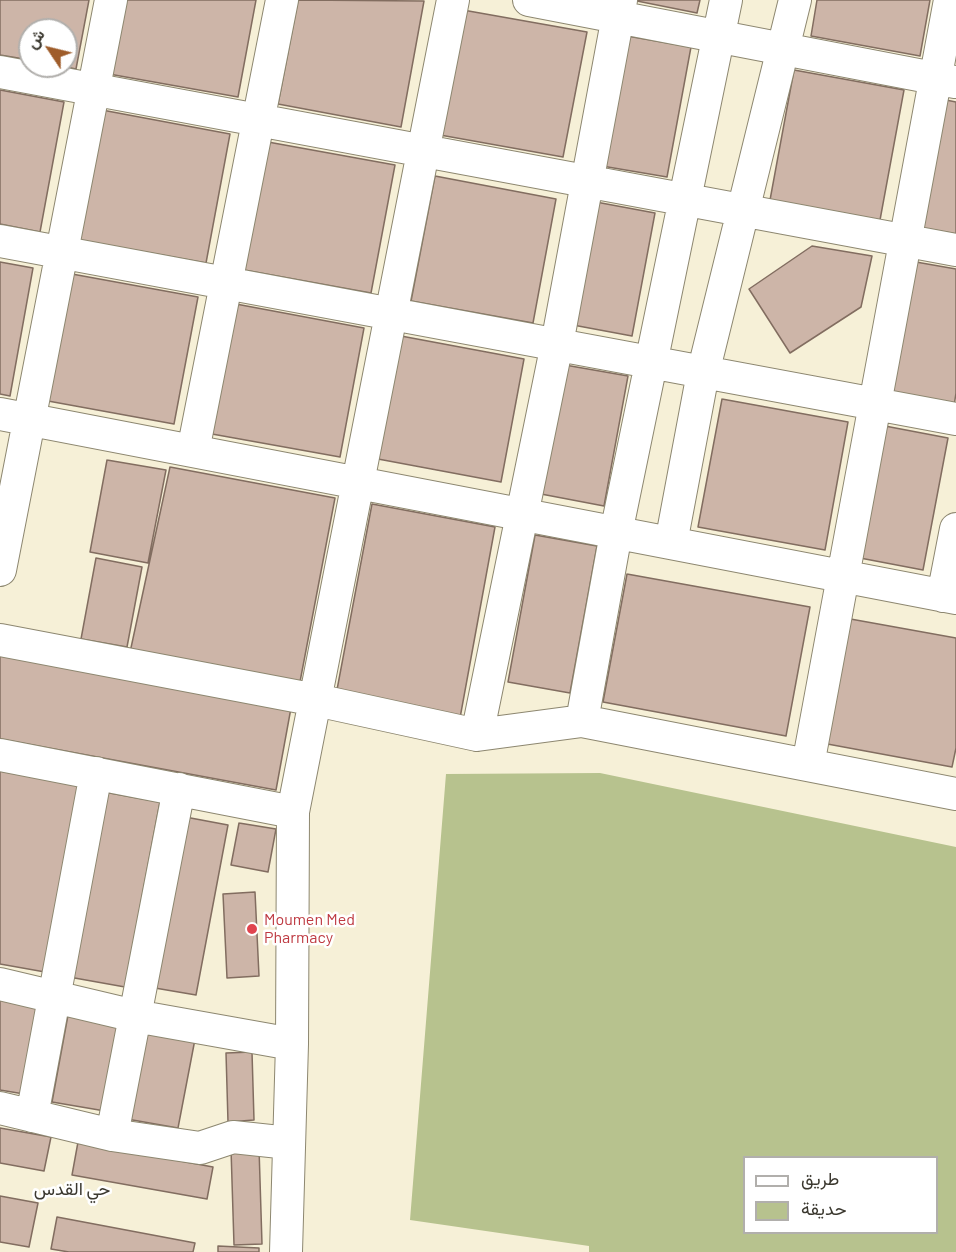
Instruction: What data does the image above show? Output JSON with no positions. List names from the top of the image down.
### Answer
{
  "districts": ["حي القدس"],
  "places": ["Moumen Med Pharmacy"],
  "legend": ["طريق", "حديقة"],
  "north": "top left"
}
